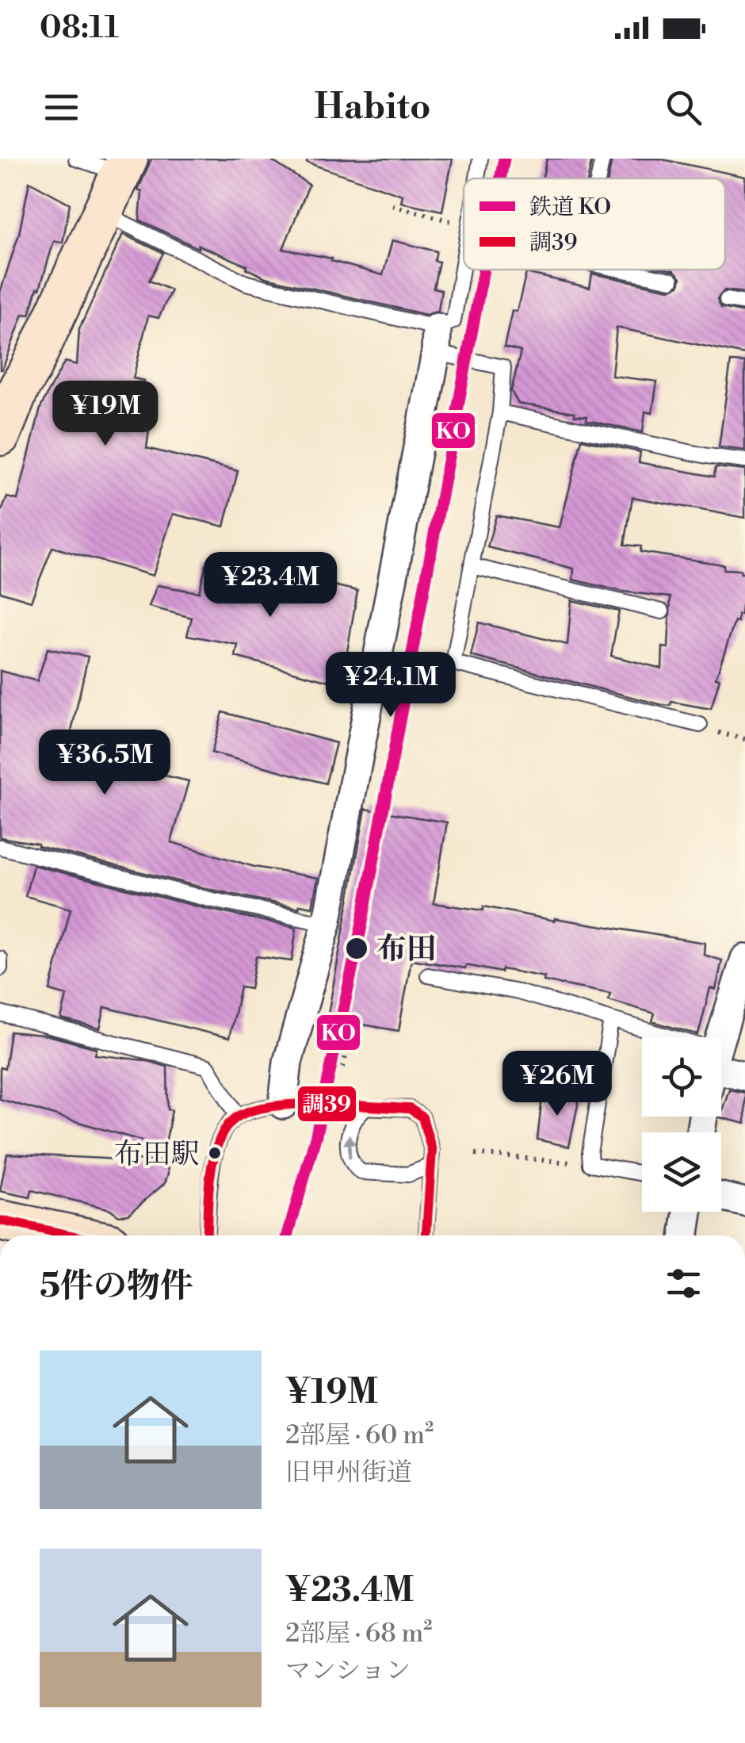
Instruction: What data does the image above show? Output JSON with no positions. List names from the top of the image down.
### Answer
{
  "places": ["布田", "布田駅"],
  "lines": ["rail line KO", "transit line 調39"],
  "legend": ["鉄道 KO", "調39"],
  "page": {
    "status": "08:11",
    "header": "Habito",
    "price": [
      "¥19M",
      "¥23.4M",
      "¥24.1M",
      "¥36.5M",
      "¥26M"
    ],
    "heading": "5件の物件",
    "list": [
      {
        "name": "¥19M",
        "note": "2部屋 · 60 m² · 旧甲州街道"
      },
      {
        "name": "¥23.4M",
        "note": "2部屋 · 68 m² · マンション"
      }
    ]
  }
}
